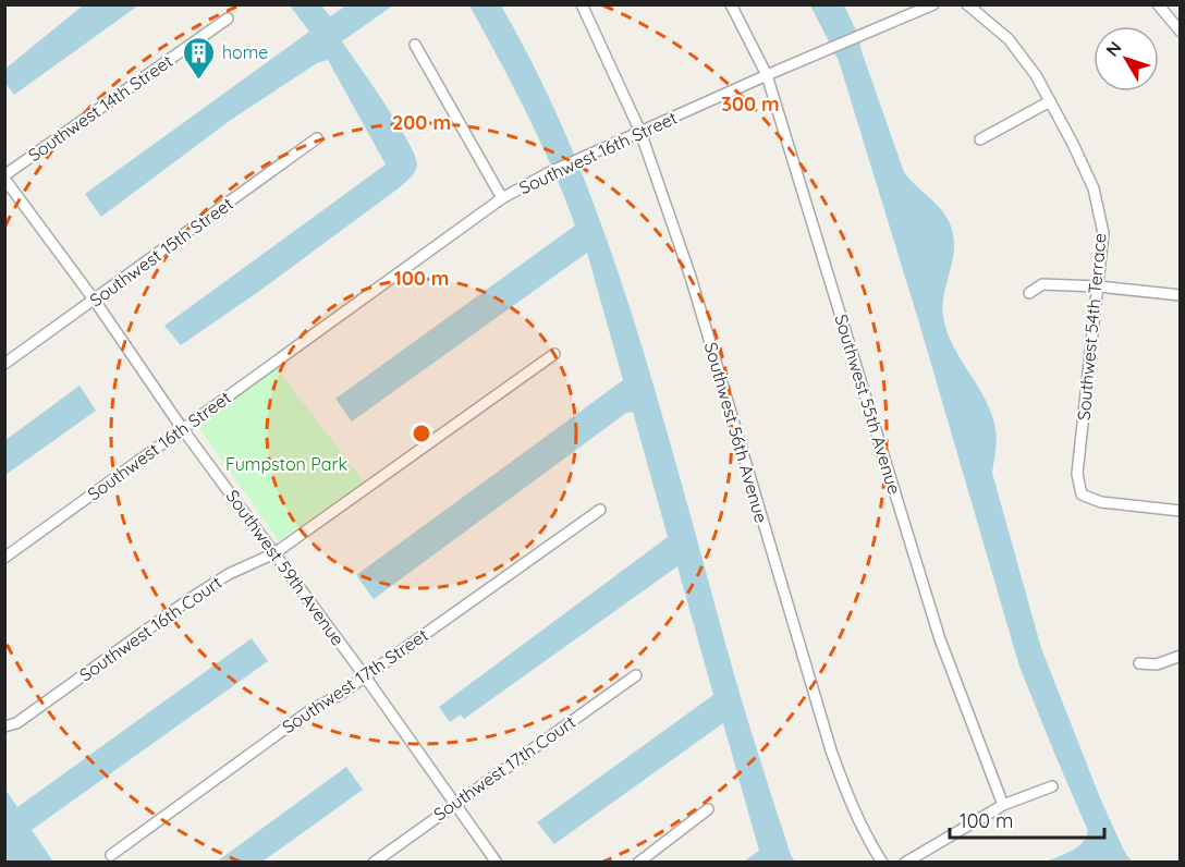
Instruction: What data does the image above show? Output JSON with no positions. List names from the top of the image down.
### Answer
{
  "streets": {
    "street": [
      "Southwest 14th Street",
      "Southwest 16th Street",
      "Southwest 15th Street",
      "Southwest 54th Terrace",
      "Southwest 55th Avenue",
      "Southwest 56th Avenue",
      "Southwest 59th Avenue",
      "Southwest 16th Court",
      "Southwest 17th Street",
      "Southwest 17th Court"
    ]
  },
  "crossings": [
    ["Southwest 14th Street", "Southwest 59th Avenue"],
    ["Southwest 16th Street", "Southwest 55th Avenue"],
    ["Southwest 16th Street", "Southwest 56th Avenue"],
    ["Southwest 16th Street", "Southwest 59th Avenue"],
    ["Southwest 15th Street", "Southwest 59th Avenue"],
    ["Southwest 59th Avenue", "Southwest 16th Court"],
    ["Southwest 59th Avenue", "Southwest 17th Street"],
    ["Southwest 59th Avenue", "Southwest 17th Court"]
  ],
  "parks": ["Fumpston Park"],
  "places": {
    "building": ["home"]
  },
  "scale_bar": "100 m",
  "north": "top left",
  "rings": ["300 m", "200 m", "100 m"]
}
